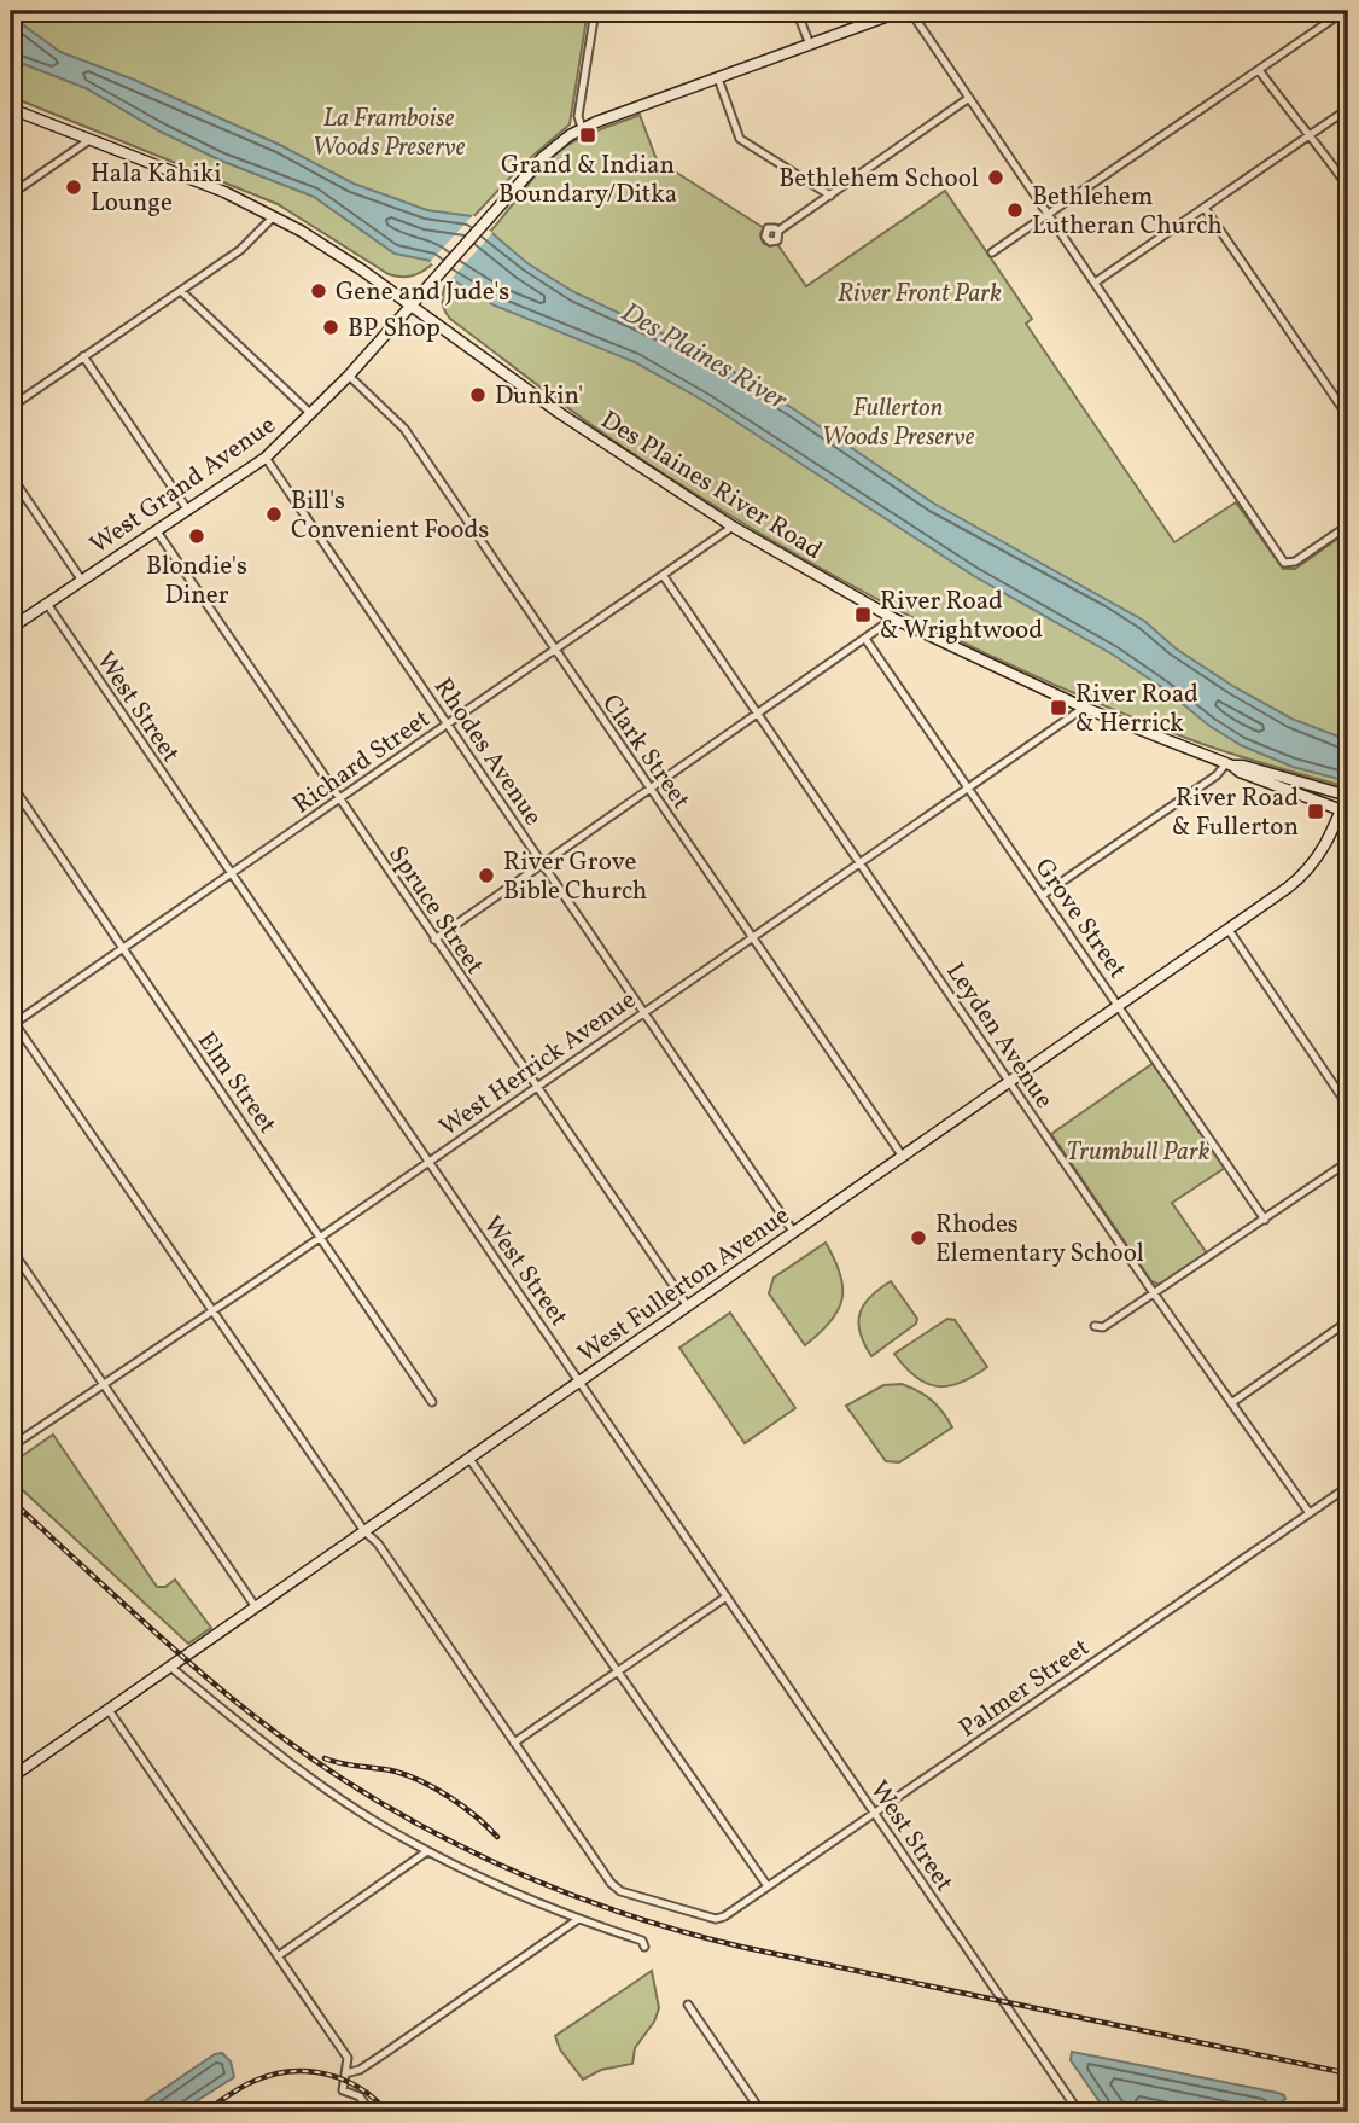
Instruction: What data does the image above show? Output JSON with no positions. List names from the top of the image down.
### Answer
{
  "streets": {
    "main road": ["West Grand Avenue", "Des Plaines River Road", "West Fullerton Avenue"],
    "street": [
      "West Street",
      "Rhodes Avenue",
      "Clark Street",
      "Richard Street",
      "Spruce Street",
      "Grove Street",
      "Leyden Avenue",
      "West Herrick Avenue",
      "Elm Street",
      "Palmer Street"
    ]
  },
  "crossings": [
    ["West Grand Avenue", "Des Plaines River Road"],
    ["West Grand Avenue", "West Street"],
    ["West Grand Avenue", "Rhodes Avenue"],
    ["West Grand Avenue", "Clark Street"],
    ["West Grand Avenue", "Spruce Street"],
    ["Des Plaines River Road", "Richard Street"],
    ["Des Plaines River Road", "West Herrick Avenue"],
    ["Des Plaines River Road", "West Fullerton Avenue"],
    ["West Street", "Richard Street"],
    ["West Street", "West Herrick Avenue"],
    ["West Street", "West Fullerton Avenue"],
    ["West Street", "Palmer Street"],
    ["Rhodes Avenue", "Richard Street"],
    ["Rhodes Avenue", "West Herrick Avenue"],
    ["Rhodes Avenue", "West Fullerton Avenue"],
    ["Clark Street", "Richard Street"],
    ["Clark Street", "West Herrick Avenue"],
    ["Clark Street", "West Fullerton Avenue"],
    ["Richard Street", "Spruce Street"],
    ["Richard Street", "Leyden Avenue"],
    ["Richard Street", "Elm Street"],
    ["Spruce Street", "West Herrick Avenue"],
    ["Spruce Street", "West Fullerton Avenue"],
    ["Grove Street", "West Herrick Avenue"],
    ["Grove Street", "West Fullerton Avenue"],
    ["Leyden Avenue", "West Herrick Avenue"],
    ["Leyden Avenue", "West Fullerton Avenue"],
    ["Leyden Avenue", "Palmer Street"],
    ["West Herrick Avenue", "Elm Street"]
  ],
  "water": ["Des Plaines River"],
  "parks": [
    "La Framboise Woods Preserve",
    "River Front Park",
    "Fullerton Woods Preserve",
    "Trumbull Park"
  ],
  "places": {
    "transit": [
      "Grand & Indian Boundary/Ditka",
      "River Road & Wrightwood",
      "River Road & Herrick",
      "River Road & Fullerton"
    ],
    "other": [
      "Bethlehem School",
      "Hala Kahiki Lounge",
      "Bethlehem Lutheran Church",
      "Gene and Jude's",
      "BP Shop",
      "Dunkin'",
      "Bill's Convenient Foods",
      "Blondie's Diner",
      "River Grove Bible Church",
      "Rhodes Elementary School"
    ]
  }
}
